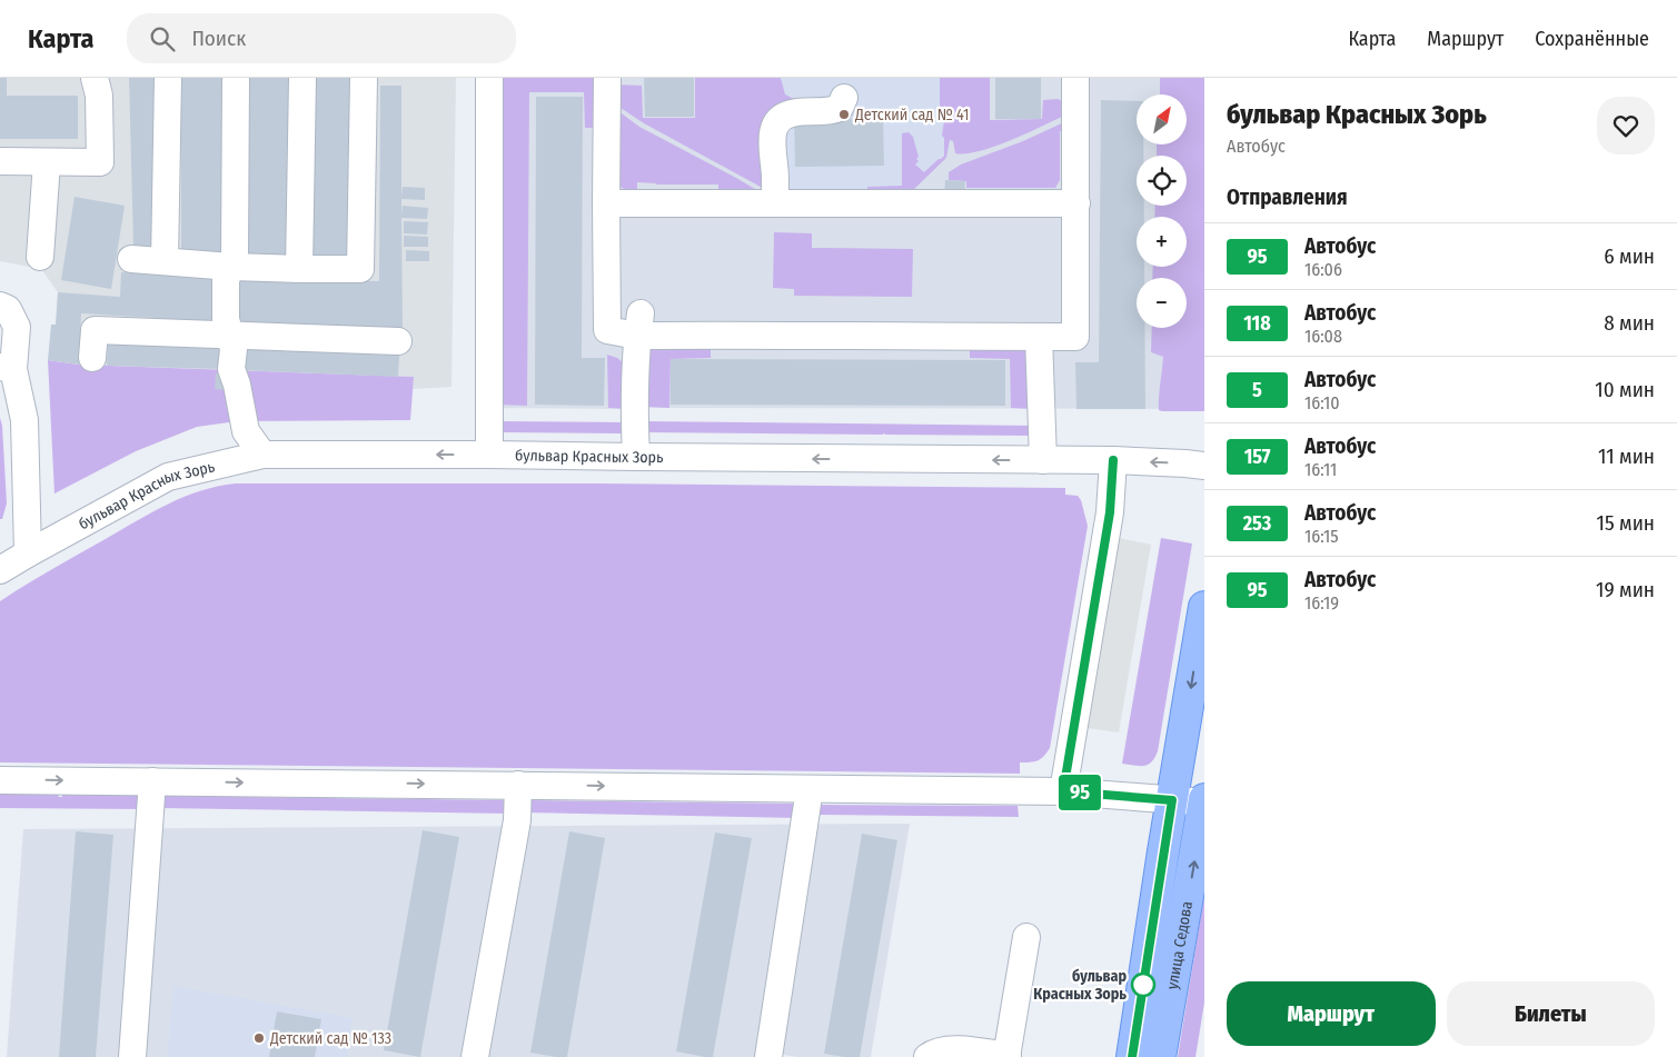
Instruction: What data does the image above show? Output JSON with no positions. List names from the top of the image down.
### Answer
{
  "streets": {
    "main road": ["улица Седова"],
    "street": ["бульвар Красных Зорь"]
  },
  "places": ["Детский сад № 41", "бульвар Красных Зорь", "Детский сад № 133"],
  "lines": ["bus line 95"],
  "north": "top right",
  "page": {
    "header": "Карта",
    "search": "Поиск",
    "nav": ["Карта", "Маршрут", "Сохранённые"],
    "on_map": "95",
    "heading": [
      ["бульвар Красных Зорь", "Автобус"],
      "Отправления"
    ],
    "map_buttons": ["+", "−"],
    "list": [
      {
        "mark": "95",
        "name": "Автобус",
        "note": "16:06",
        "value": "6 мин"
      },
      {
        "mark": "118",
        "name": "Автобус",
        "note": "16:08",
        "value": "8 мин"
      },
      {
        "mark": "5",
        "name": "Автобус",
        "note": "16:10",
        "value": "10 мин"
      },
      {
        "mark": "157",
        "name": "Автобус",
        "note": "16:11",
        "value": "11 мин"
      },
      {
        "mark": "253",
        "name": "Автобус",
        "note": "16:15",
        "value": "15 мин"
      },
      {
        "mark": "95",
        "name": "Автобус",
        "note": "16:19",
        "value": "19 мин"
      }
    ],
    "buttons": ["Маршрут", "Билеты"]
  }
}
